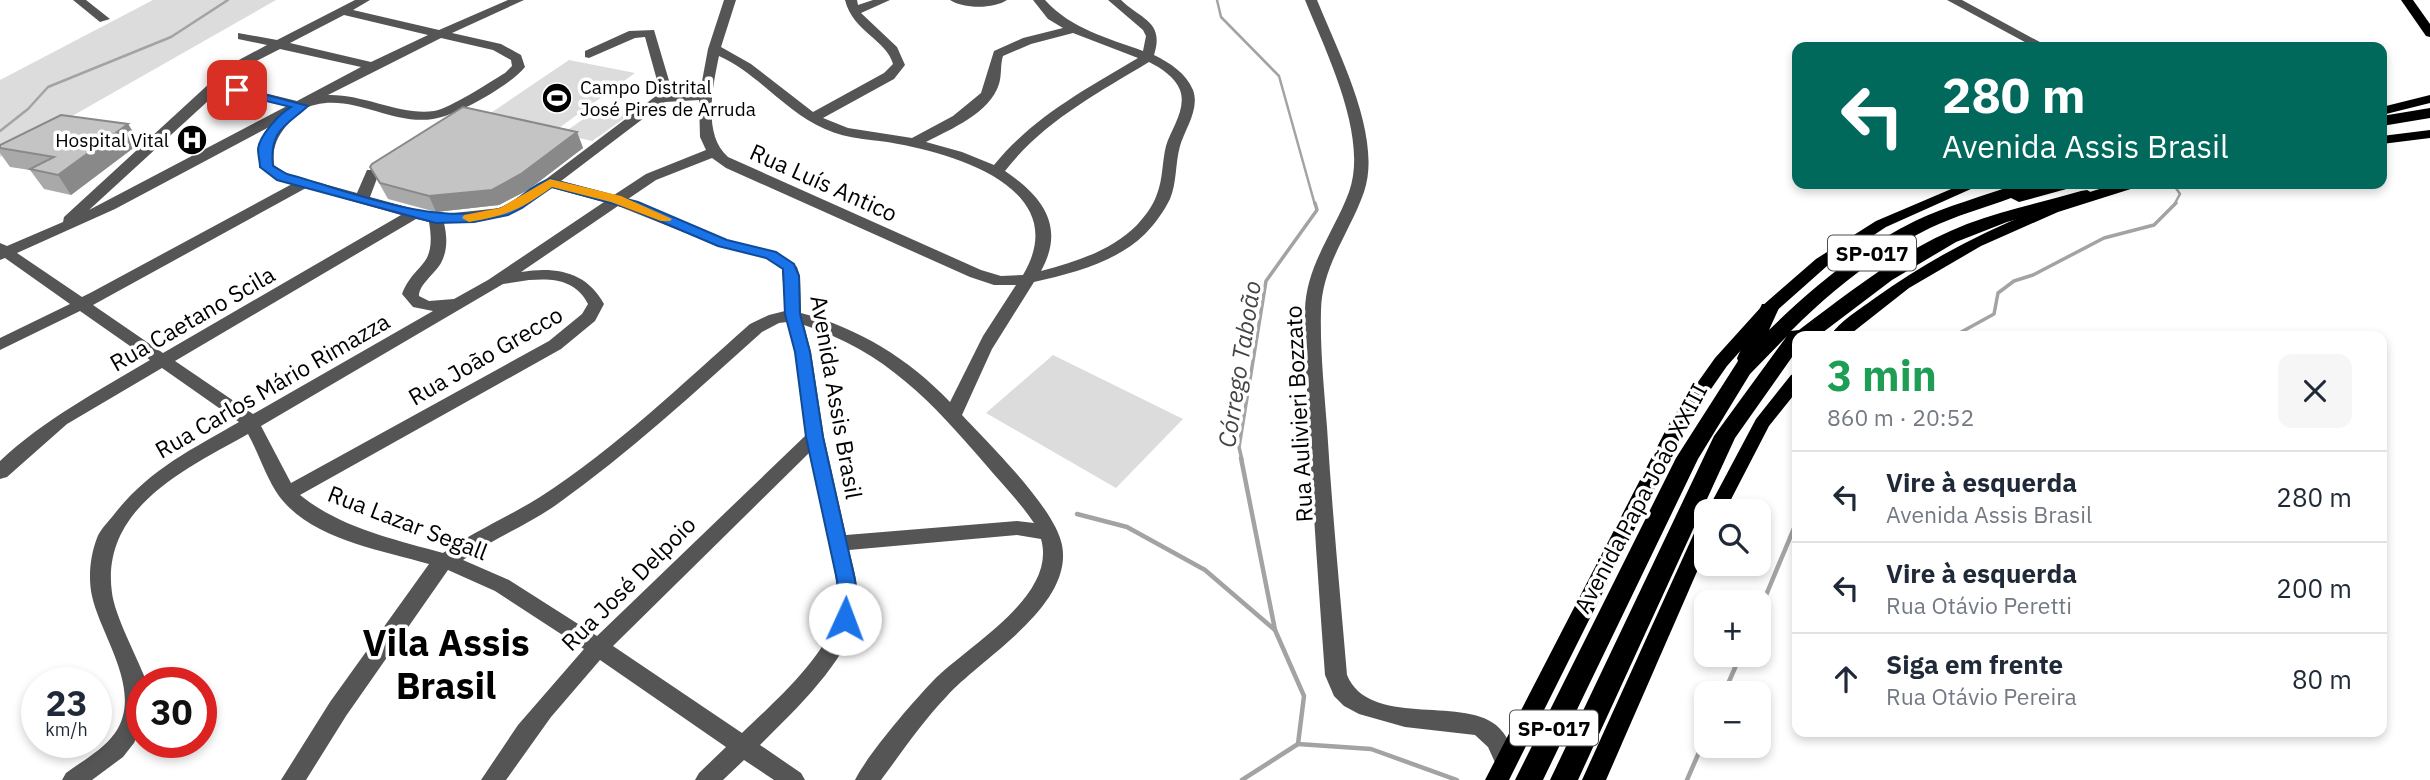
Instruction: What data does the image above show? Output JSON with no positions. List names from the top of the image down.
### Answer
{
  "streets": {
    "highway": ["SP-017", "Avenida Papa João XXIII"],
    "street": [
      "Rua Luís Antico",
      "Rua Caetano Scila",
      "Rua João Grecco",
      "Rua Carlos Mário Rimazza",
      "Avenida Assis Brasil",
      "Rua Aulivieri Bozzato",
      "Rua Lazar Segall",
      "Rua José Delpoio"
    ]
  },
  "crossings": [
    ["Rua Luís Antico", "Rua Carlos Mário Rimazza"],
    ["Rua Caetano Scila", "Rua Lazar Segall"],
    ["Rua João Grecco", "Rua Carlos Mário Rimazza"],
    ["Rua João Grecco", "Rua Lazar Segall"],
    ["Rua Carlos Mário Rimazza", "Avenida Assis Brasil"],
    ["Rua Carlos Mário Rimazza", "Rua Lazar Segall"],
    ["Avenida Assis Brasil", "Rua Lazar Segall"],
    ["Avenida Assis Brasil", "Rua José Delpoio"],
    ["Rua Aulivieri Bozzato", "Avenida Papa João XXIII"],
    ["Rua Lazar Segall", "Rua José Delpoio"]
  ],
  "districts": ["Vila Assis Brasil"],
  "water": ["Córrego Taboão"],
  "places": {
    "sports": ["Campo Distrital José Pires de Arruda"],
    "hospital": ["Hospital Vital"]
  },
  "page": {
    "turn": ["280 m", "Avenida Assis Brasil"],
    "heading": ["3 min", "860 m · 20:52"],
    "list": [
      {
        "name": "Vire à esquerda",
        "note": "Avenida Assis Brasil",
        "value": "280 m"
      },
      {
        "name": "Vire à esquerda",
        "note": "Rua Otávio Peretti",
        "value": "200 m"
      },
      {
        "name": "Siga em frente",
        "note": "Rua Otávio Pereira",
        "value": "80 m"
      }
    ],
    "map_buttons": ["+", "−"],
    "speed": "23 km/h",
    "limit": "30"
  }
}
